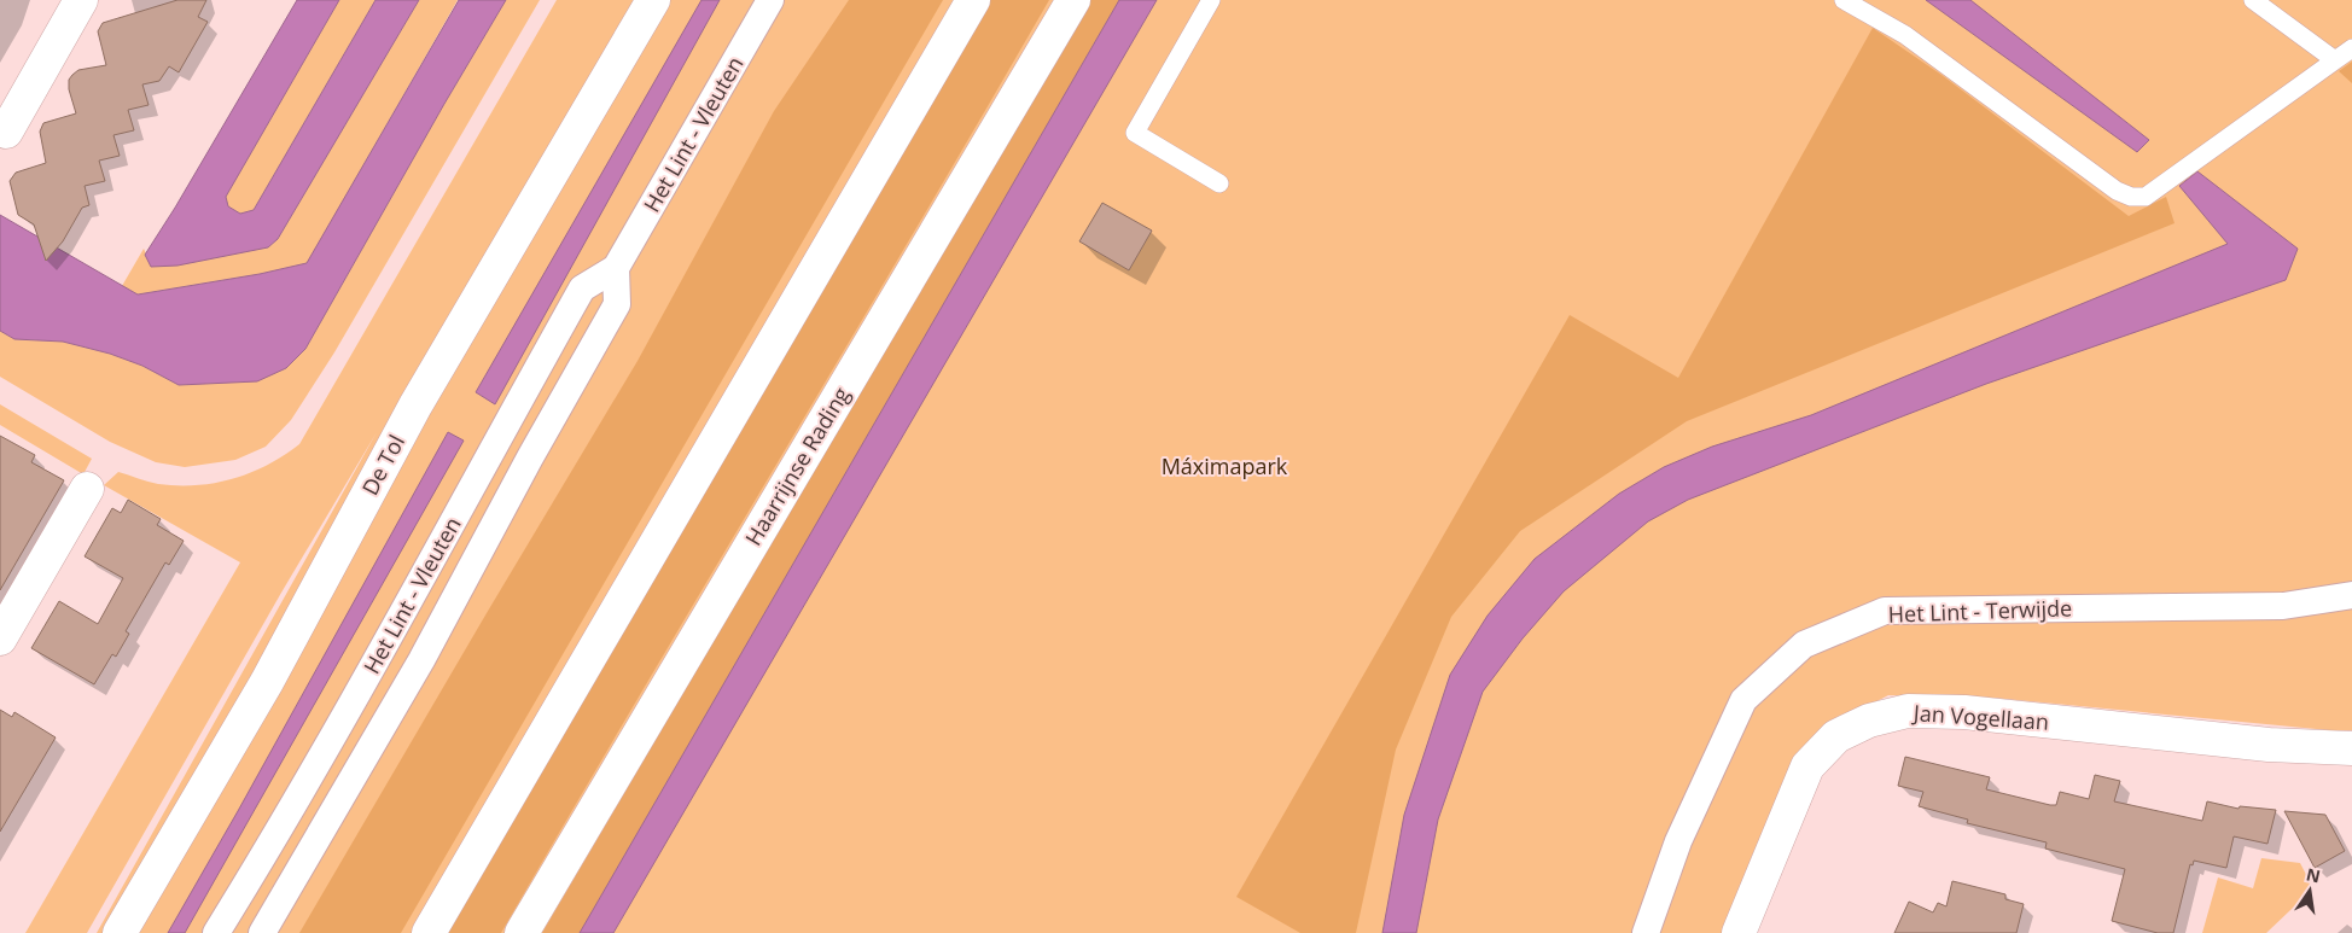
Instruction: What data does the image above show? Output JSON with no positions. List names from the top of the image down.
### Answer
{
  "streets": {
    "main road": ["De Tol", "Haarrijnse Rading", "Jan Vogellaan"],
    "street": ["Het Lint - Vleuten", "Het Lint - Terwijde"]
  },
  "parks": ["Máximapark"],
  "north": "top"
}
